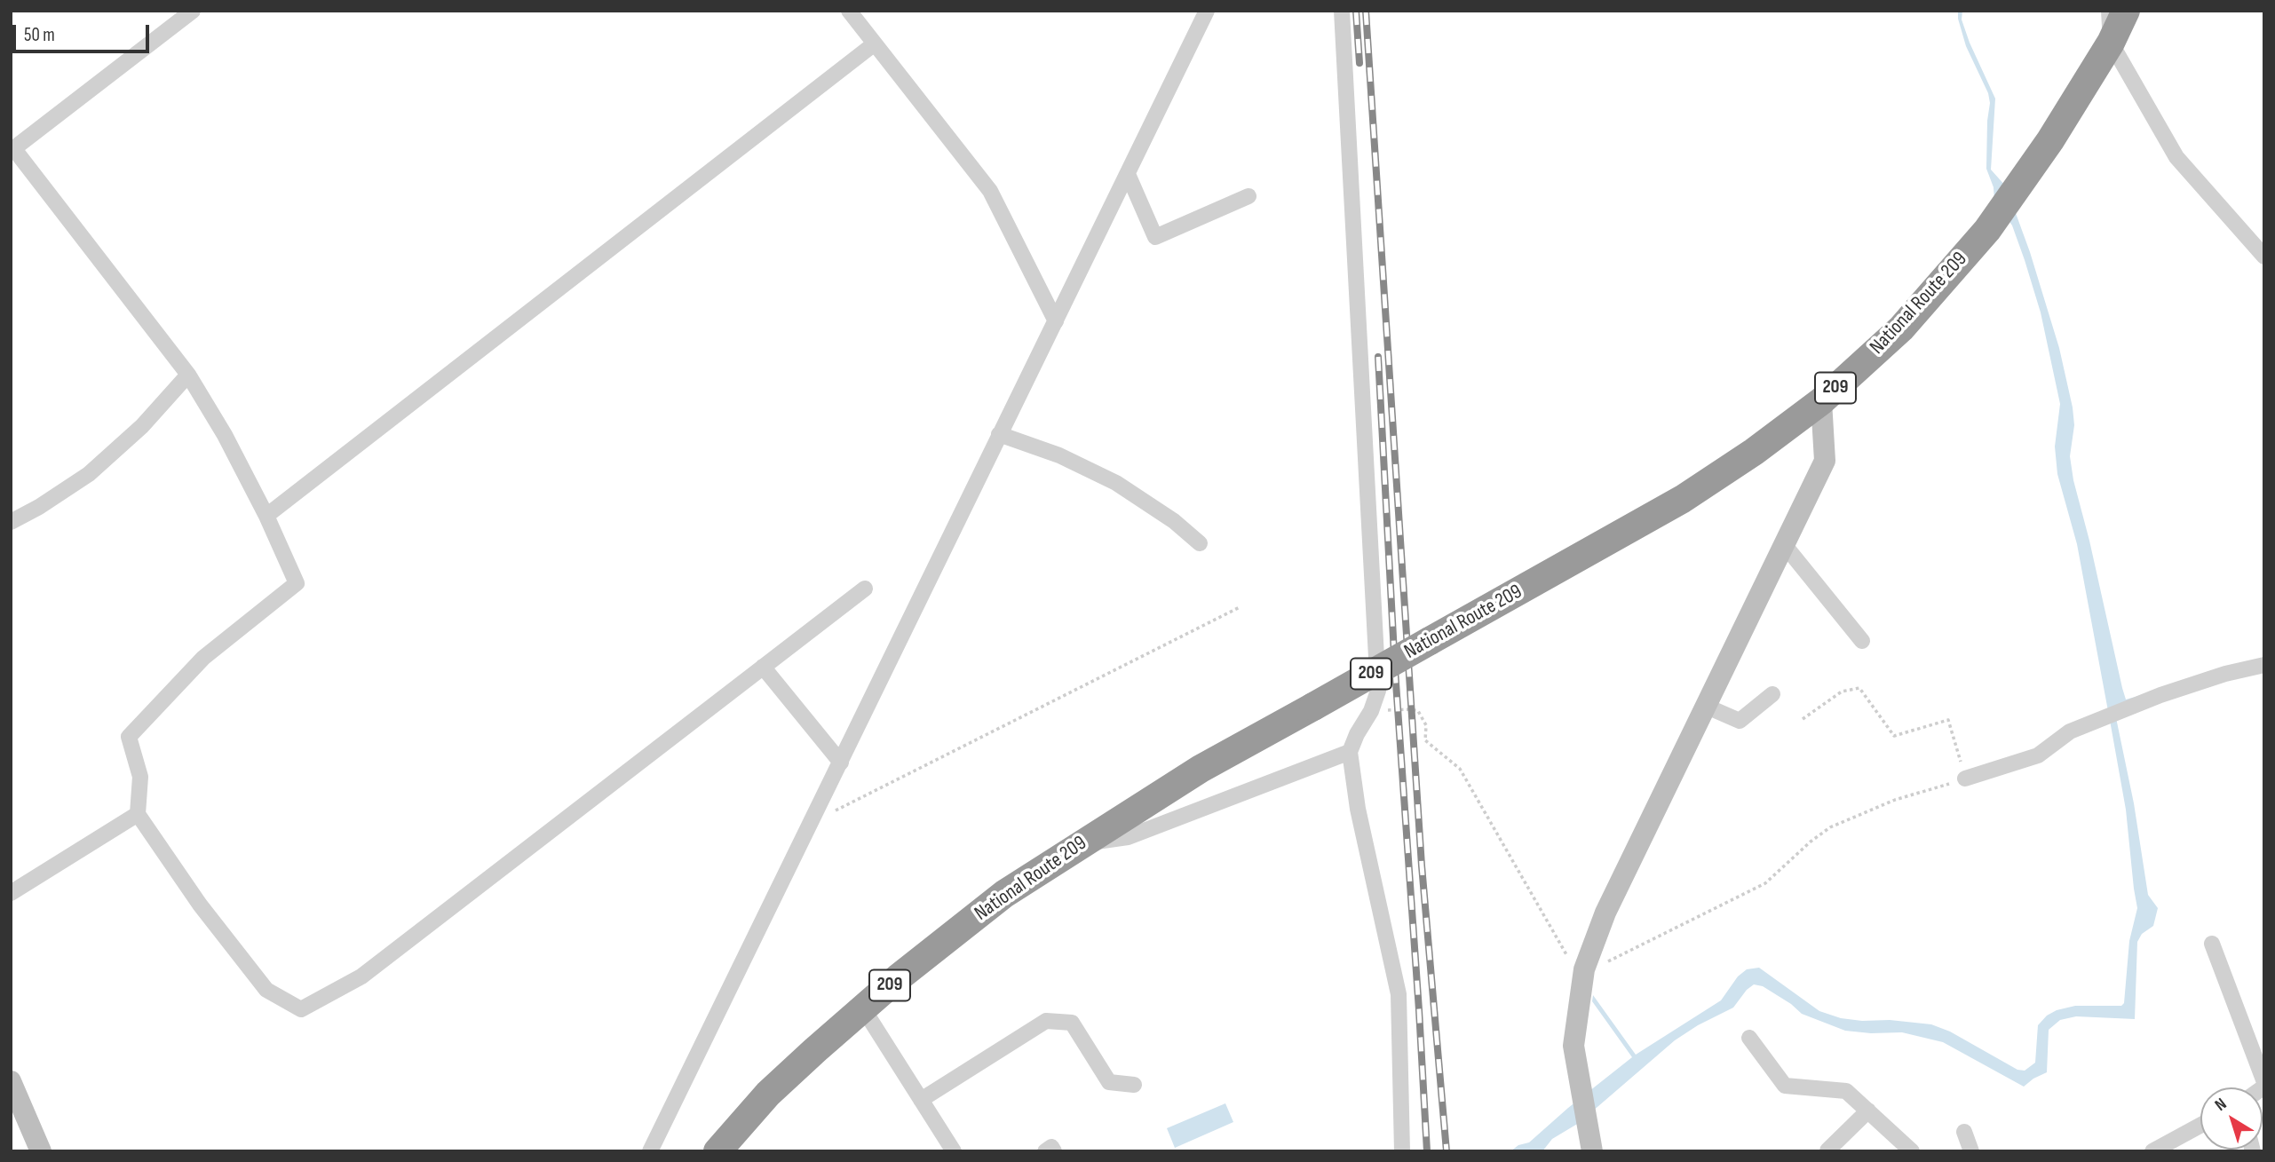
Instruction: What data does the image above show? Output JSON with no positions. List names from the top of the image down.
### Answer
{
  "streets": {
    "highway": ["National Route 209", "209"]
  },
  "scale_bar": "50 m",
  "north": "top left"
}
